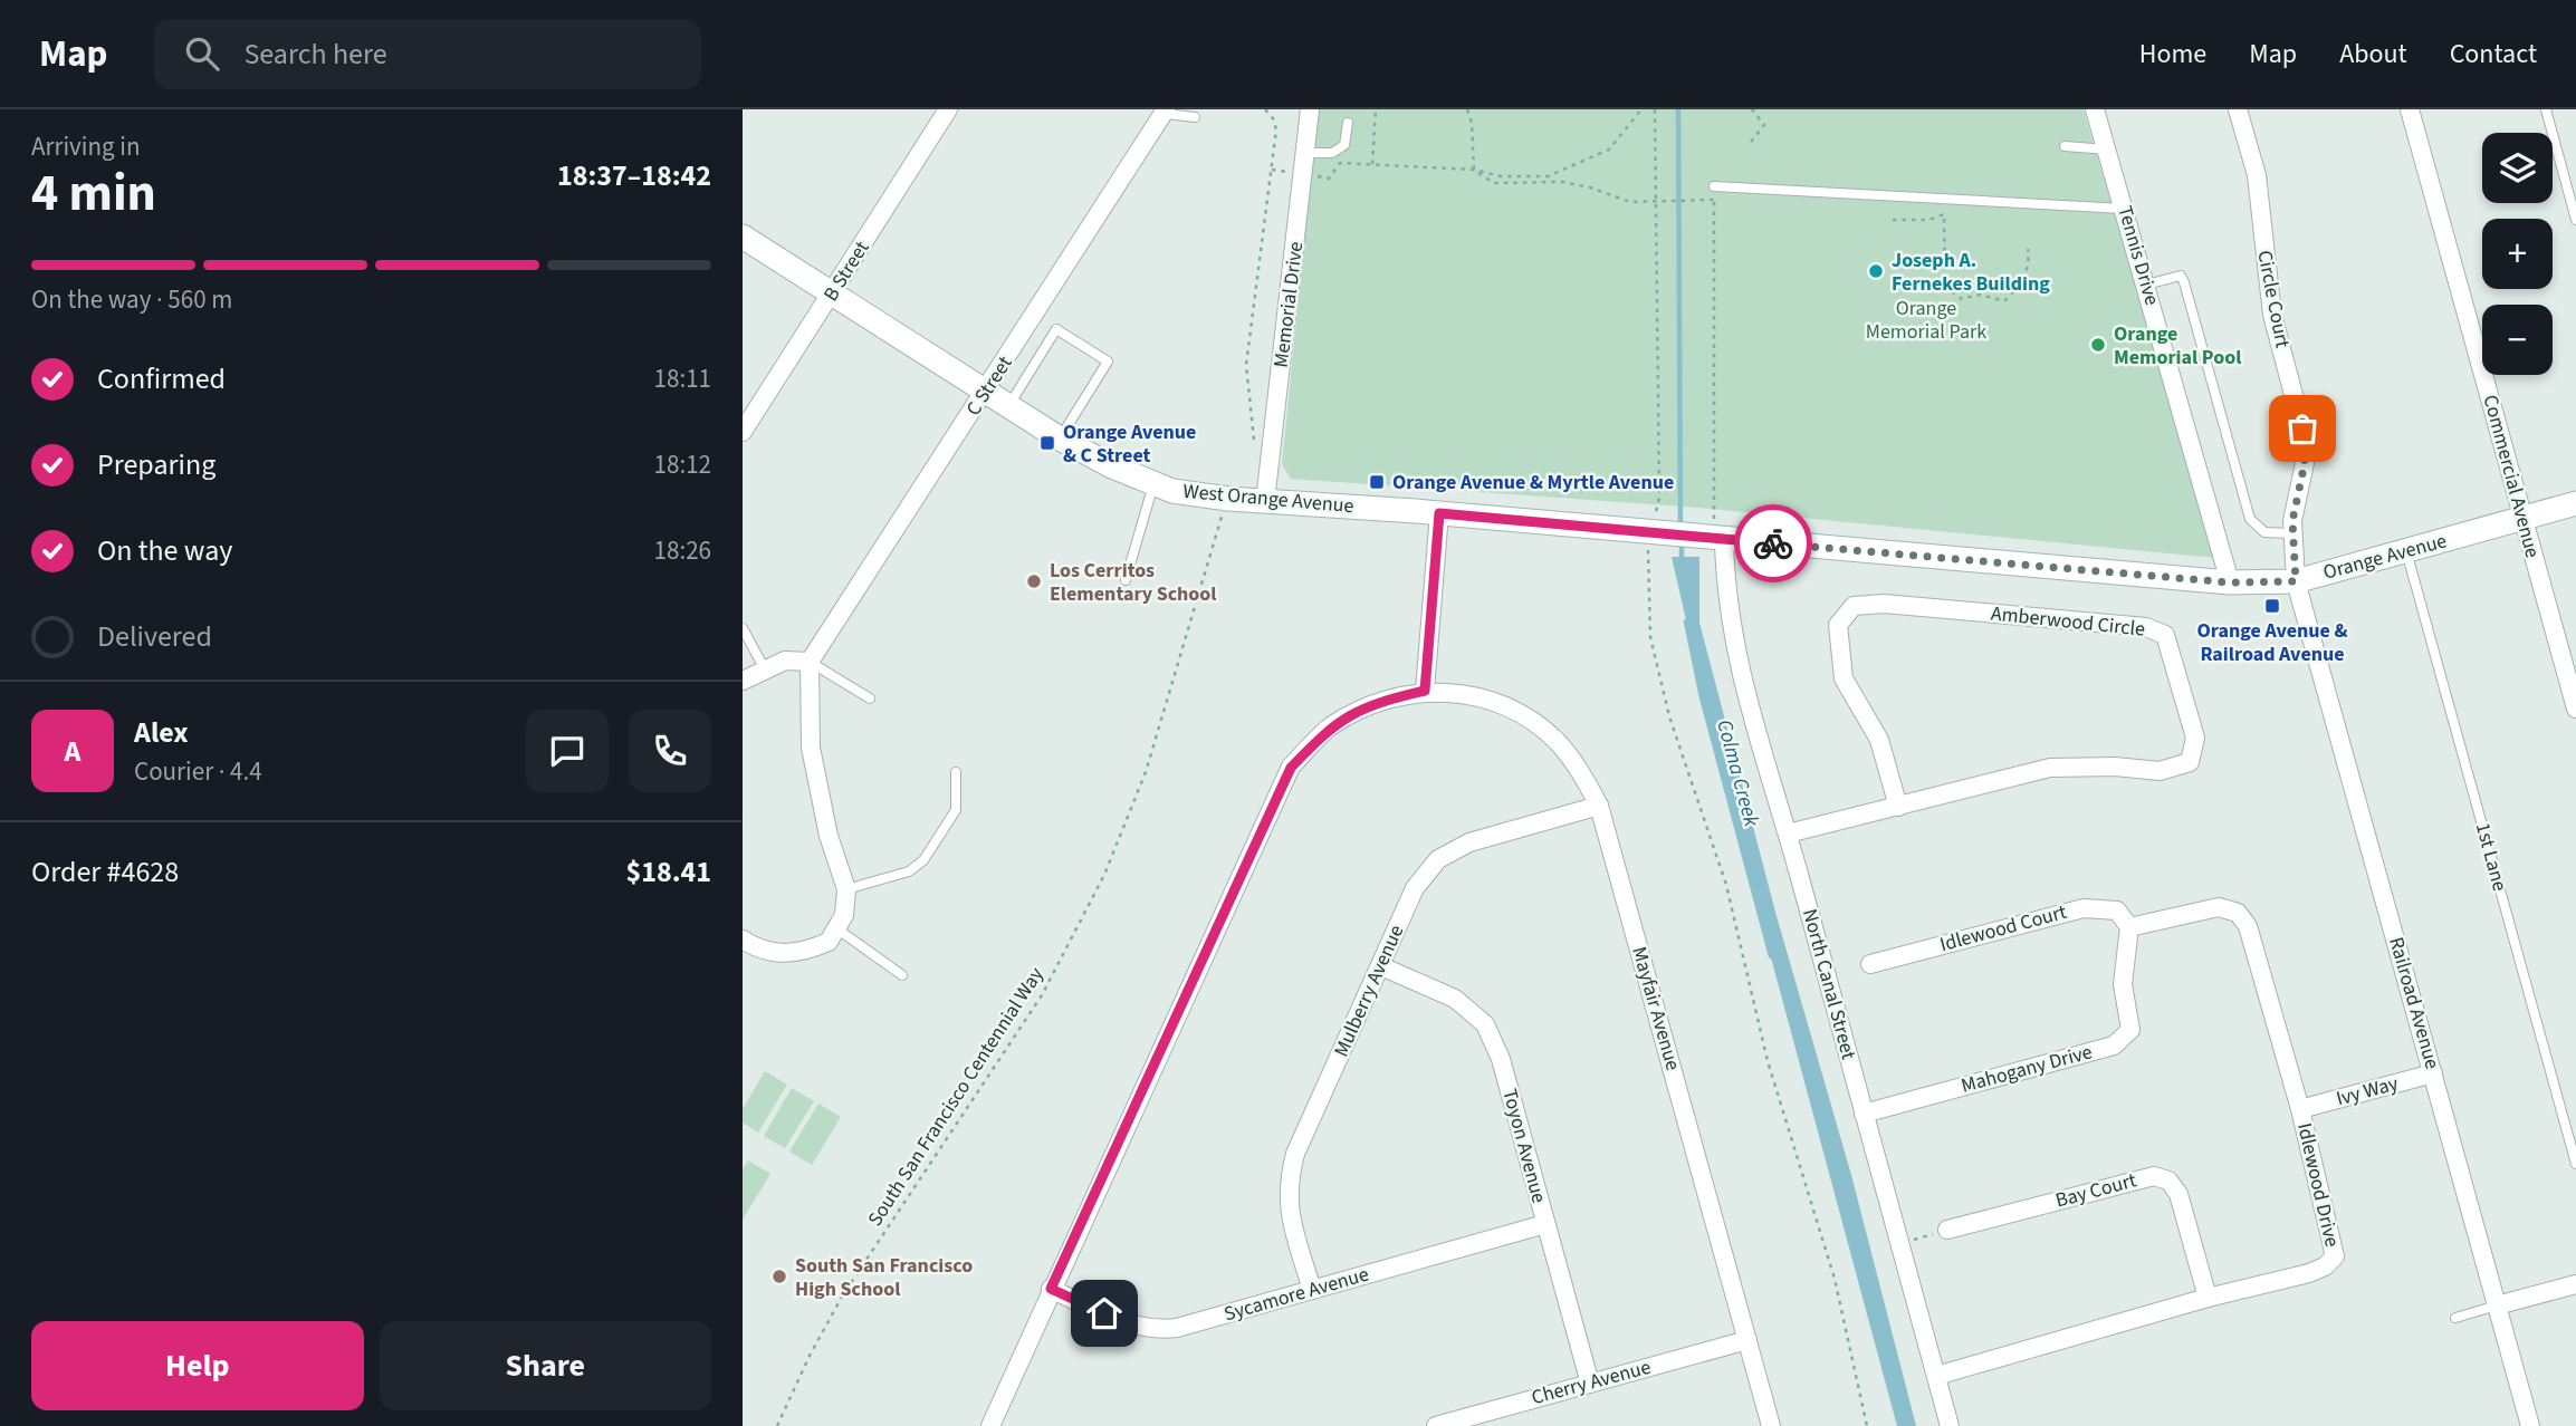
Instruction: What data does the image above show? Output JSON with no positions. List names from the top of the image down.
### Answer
{
  "streets": {
    "street": [
      "Tennis Drive",
      "B Street",
      "Circle Court",
      "Memorial Drive",
      "C Street",
      "Commercial Avenue",
      "West Orange Avenue",
      "Orange Avenue",
      "Amberwood Circle",
      "Idlewood Court",
      "North Canal Street",
      "Mulberry Avenue",
      "Railroad Avenue",
      "Mayfair Avenue",
      "Mahogany Drive",
      "Ivy Way",
      "Toyon Avenue",
      "Idlewood Drive",
      "Bay Court",
      "Sycamore Avenue",
      "Cherry Avenue"
    ],
    "lane": ["1st Lane"],
    "path": ["South San Francisco Centennial Way"]
  },
  "crossings": [
    ["Tennis Drive", "Orange Avenue"],
    ["B Street", "West Orange Avenue"],
    ["Circle Court", "Orange Avenue"],
    ["Circle Court", "Railroad Avenue"],
    ["Memorial Drive", "West Orange Avenue"],
    ["C Street", "West Orange Avenue"],
    ["Commercial Avenue", "Orange Avenue"],
    ["West Orange Avenue", "Orange Avenue"],
    ["West Orange Avenue", "North Canal Street"],
    ["Orange Avenue", "1st Lane"],
    ["Orange Avenue", "North Canal Street"],
    ["Orange Avenue", "Railroad Avenue"],
    ["Amberwood Circle", "North Canal Street"],
    ["Idlewood Court", "Mahogany Drive"],
    ["Idlewood Court", "Idlewood Drive"],
    ["North Canal Street", "Mahogany Drive"],
    ["North Canal Street", "Idlewood Drive"],
    ["Mulberry Avenue", "Mayfair Avenue"],
    ["Mulberry Avenue", "Toyon Avenue"],
    ["Mulberry Avenue", "Sycamore Avenue"],
    ["Railroad Avenue", "Ivy Way"],
    ["Mayfair Avenue", "Sycamore Avenue"],
    ["Mayfair Avenue", "Cherry Avenue"],
    ["Mahogany Drive", "Idlewood Drive"],
    ["Ivy Way", "Idlewood Drive"],
    ["Toyon Avenue", "Sycamore Avenue"],
    ["Toyon Avenue", "Cherry Avenue"],
    ["Idlewood Drive", "Bay Court"]
  ],
  "water": ["Colma Creek"],
  "parks": ["Orange Memorial Park"],
  "places": {
    "other": [
      "Joseph A. Fernekes Building",
      "Orange Memorial Pool",
      "Los Cerritos Elementary School",
      "South San Francisco High School"
    ],
    "transit": ["Orange Avenue & C Street", "Orange Avenue & Myrtle Avenue", "Orange Avenue & Railroad Avenue"]
  },
  "page": {
    "header": "Map",
    "search": "Search here",
    "nav": [
      "Home",
      "Map",
      "About",
      "Contact"
    ],
    "heading": ["4 min", "Arriving in", "18:37–18:42"],
    "panel": [
      "Alex",
      "Courier · 4.4",
      "Order #4628",
      "$18.41"
    ],
    "map_buttons": ["+", "−"],
    "bar": "On the way · 560 m",
    "list": [
      ["Confirmed", "18:11"],
      ["Preparing", "18:12"],
      ["On the way", "18:26"],
      "Delivered"
    ],
    "round": "A",
    "buttons": ["Help", "Share"]
  }
}
